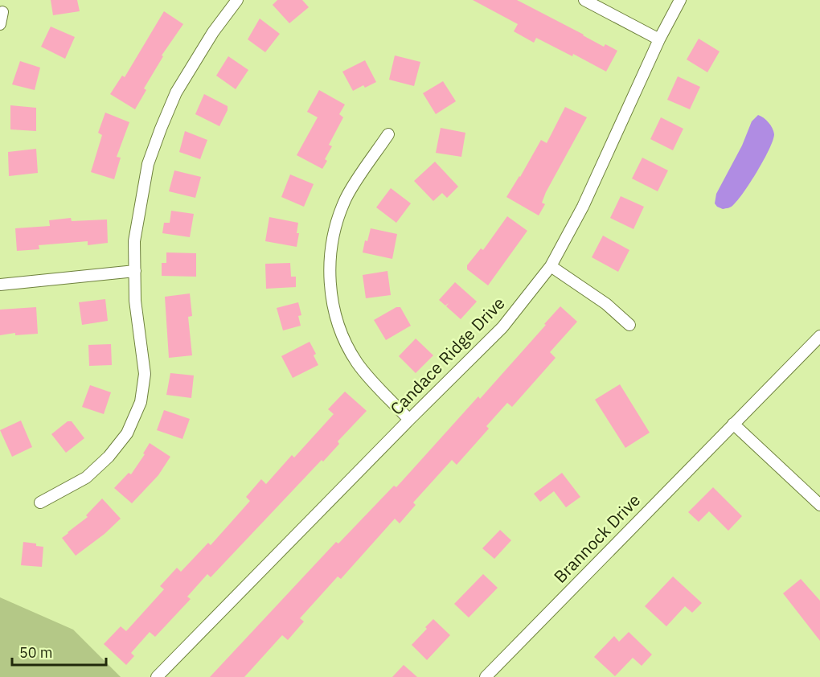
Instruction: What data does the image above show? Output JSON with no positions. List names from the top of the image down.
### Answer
{
  "streets": {
    "street": ["Candace Ridge Drive", "Brannock Drive"]
  },
  "scale_bar": "50 m"
}
